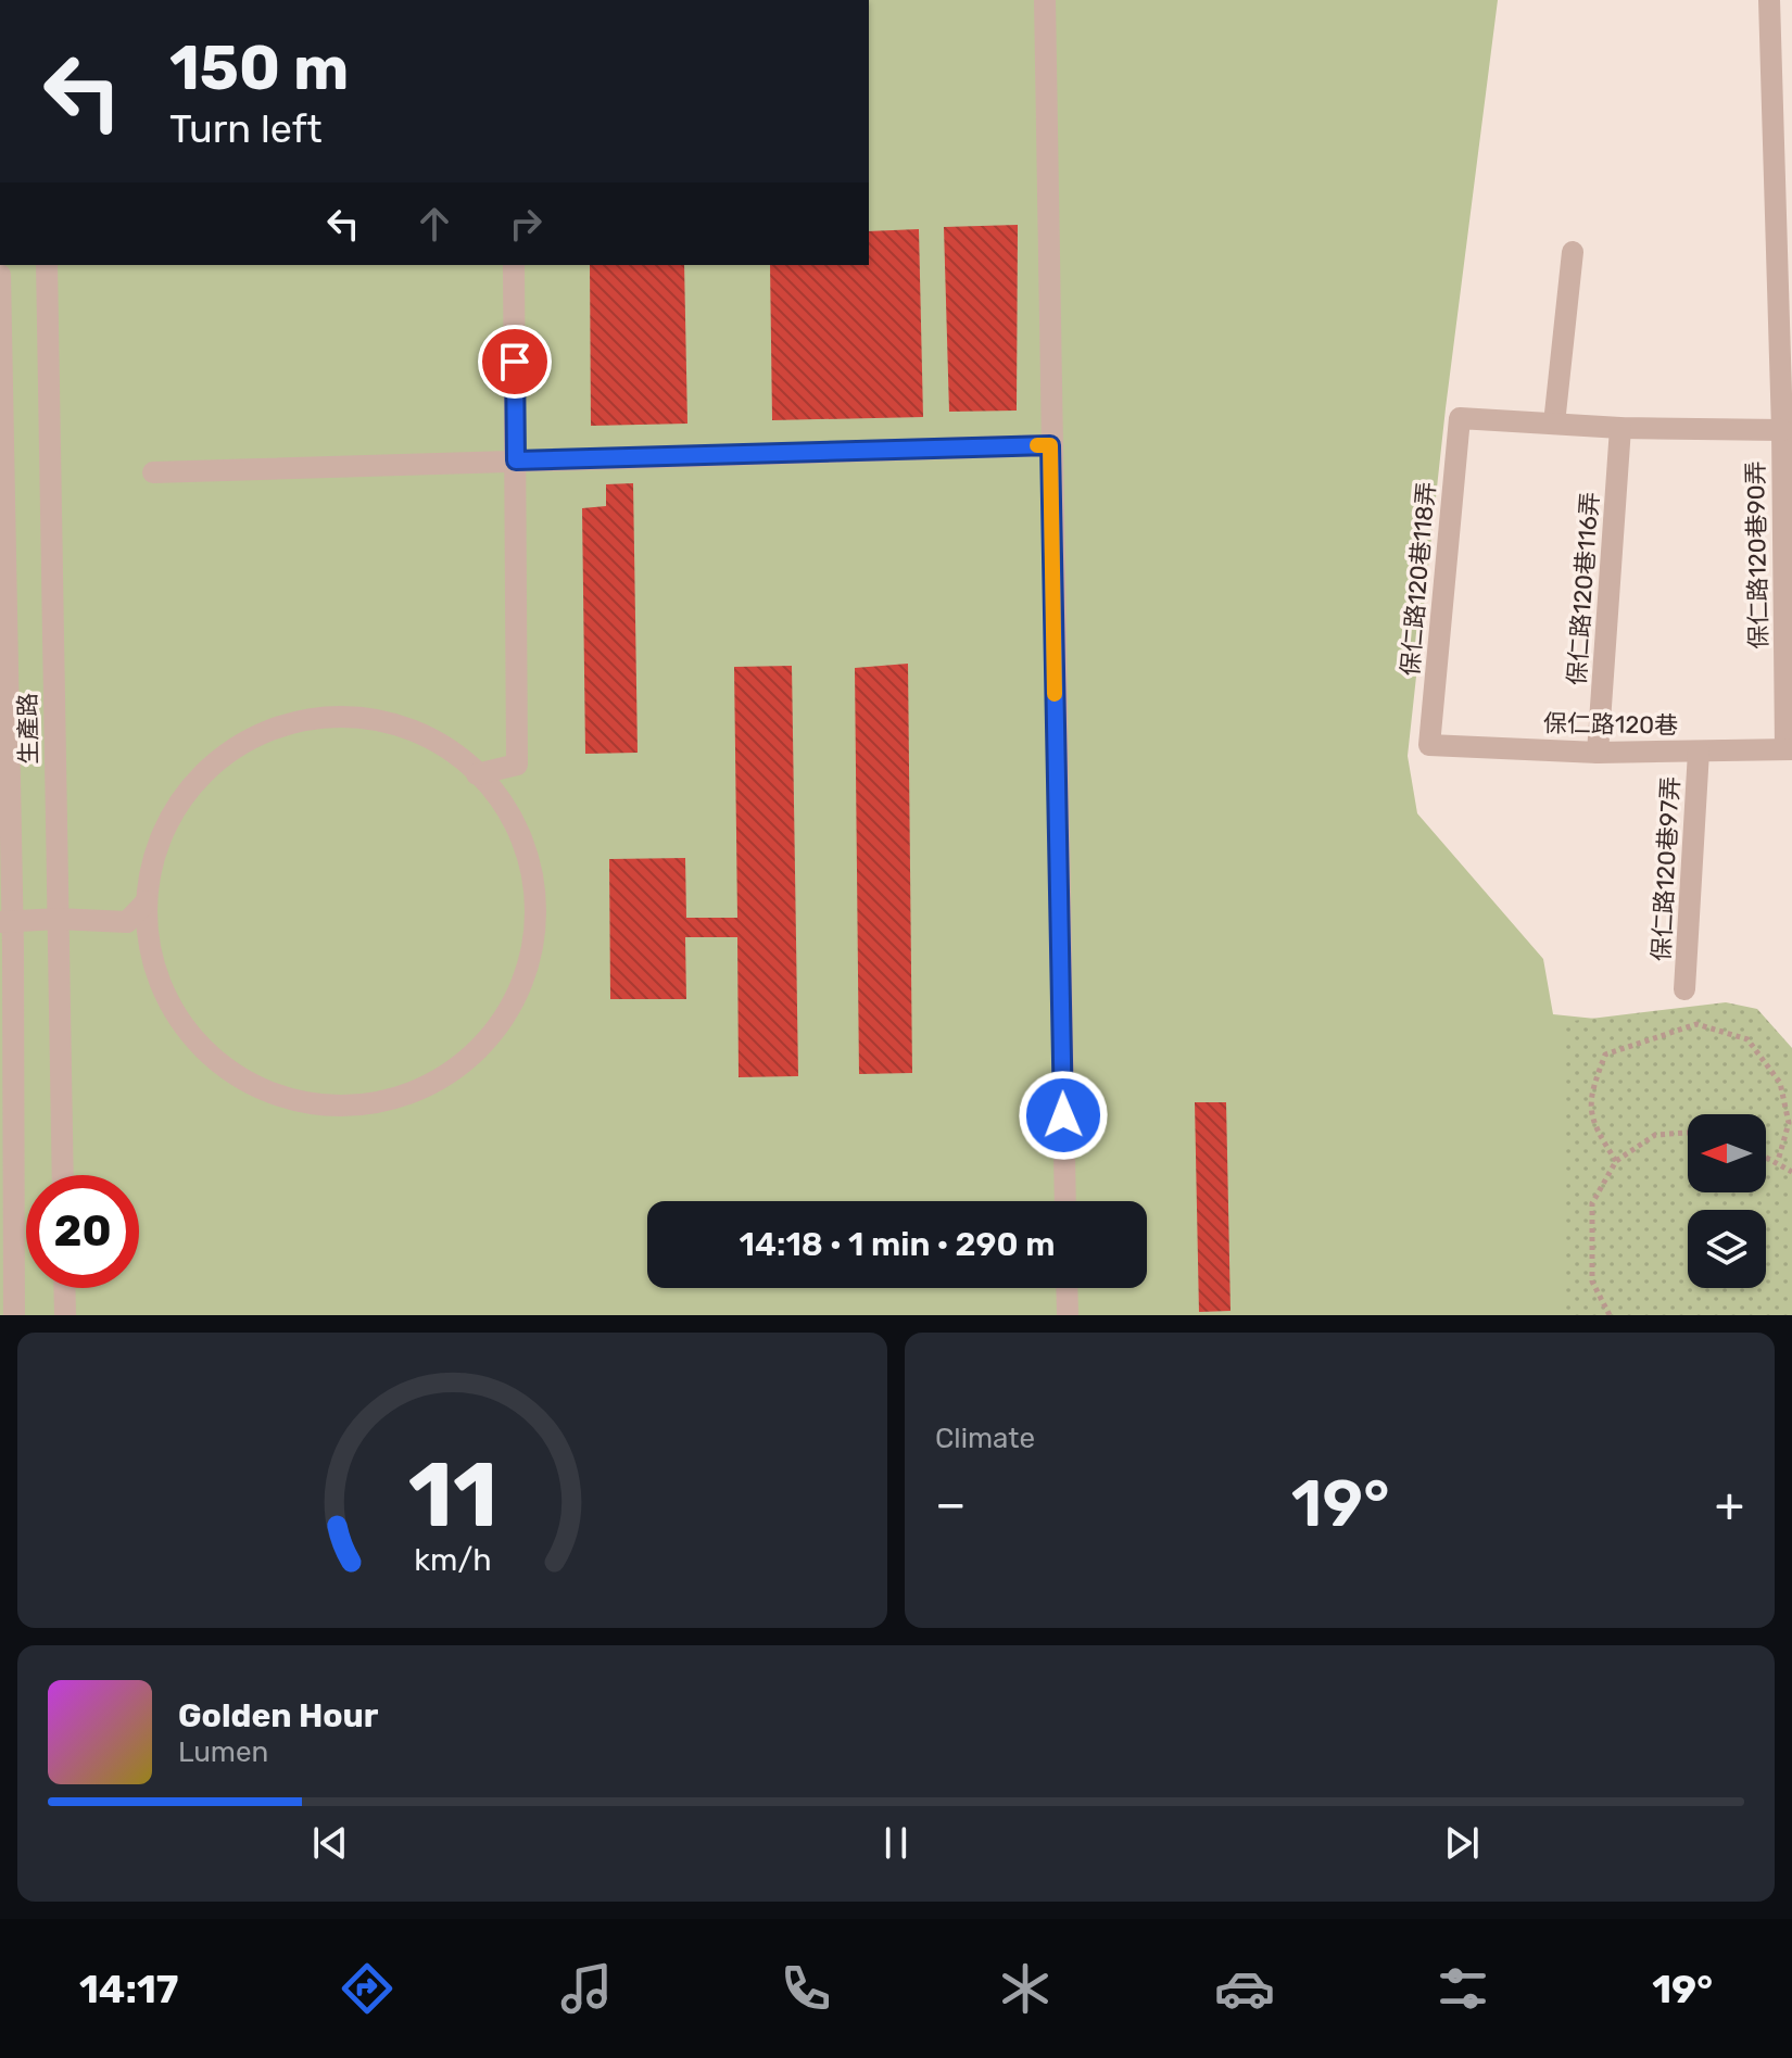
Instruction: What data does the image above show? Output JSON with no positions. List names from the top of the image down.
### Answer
{
  "streets": {
    "street": [
      "保仁路120巷90弄",
      "保仁路120巷118弄",
      "保仁路120巷116弄",
      "保仁路120巷",
      "生產路",
      "保仁路120巷97弄"
    ]
  },
  "crossings": [
    ["保仁路120巷90弄", "保仁路120巷118弄"],
    ["保仁路120巷90弄", "保仁路120巷116弄"],
    ["保仁路120巷90弄", "保仁路120巷"],
    ["保仁路120巷118弄", "保仁路120巷"],
    ["保仁路120巷116弄", "保仁路120巷"],
    ["保仁路120巷", "保仁路120巷97弄"]
  ],
  "north": "left",
  "page": {
    "turn": ["150 m", "Turn left"],
    "limit": "20",
    "trip": "14:18 · 1 min · 290 m",
    "tile": "Climate",
    "heat": ["−", "19°", "+"],
    "song": ["Golden Hour", "Lumen"],
    "tabs": ["14:17", "19°"],
    "gauge": ["11", "km/h"]
  }
}
